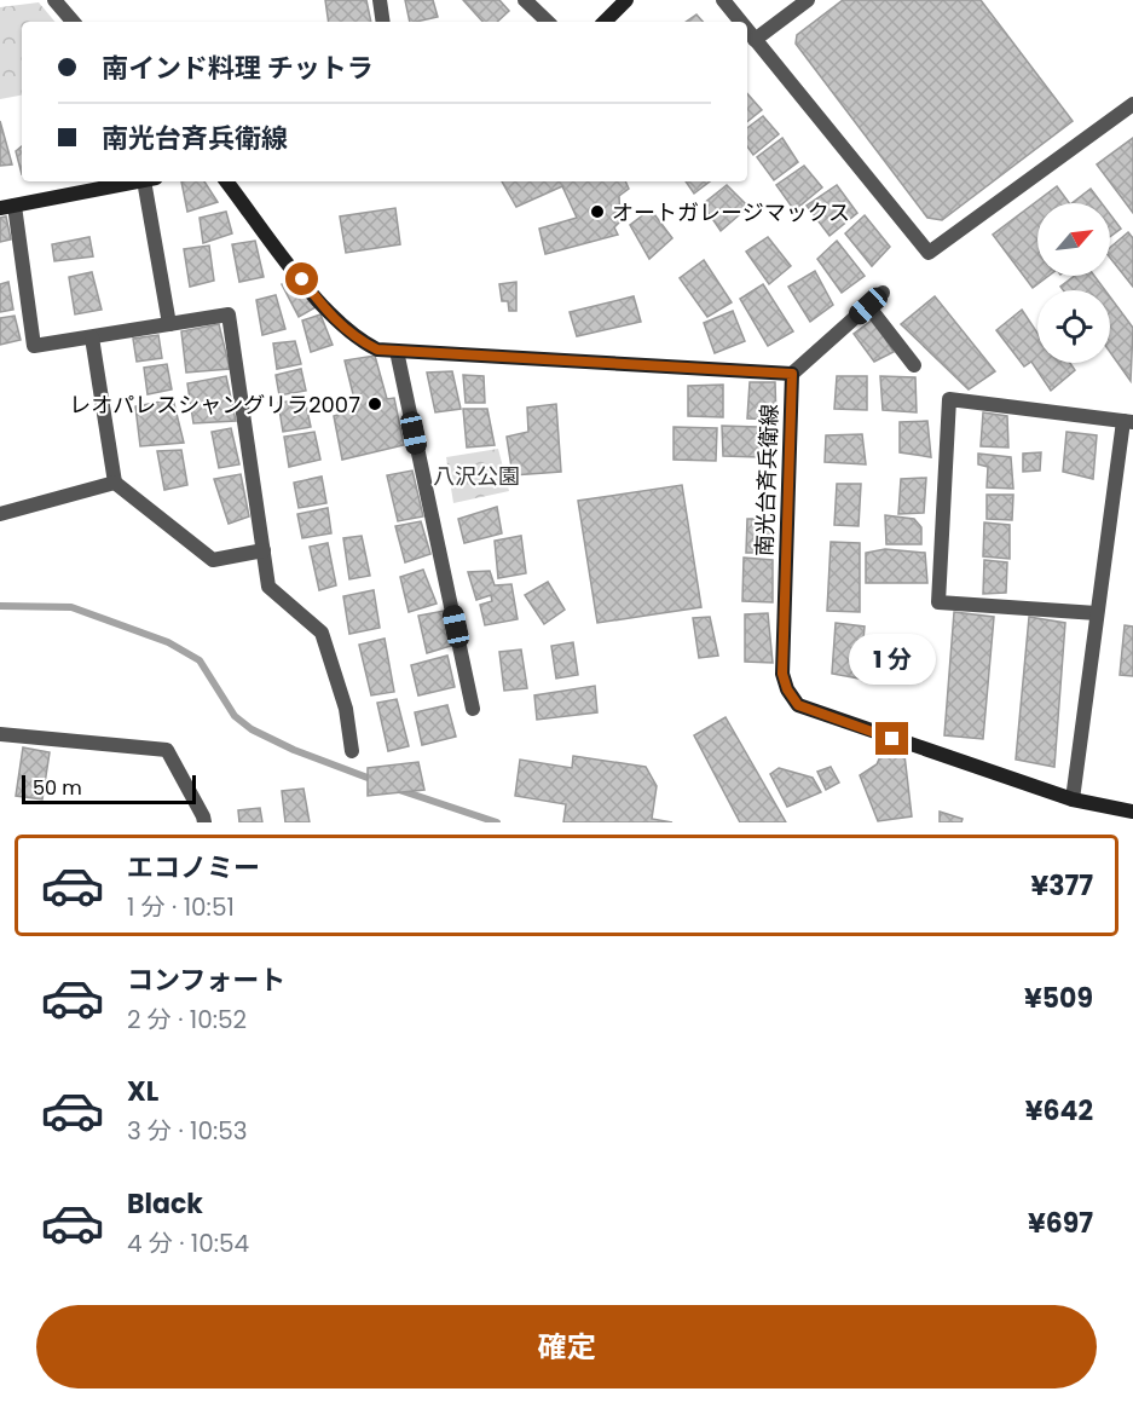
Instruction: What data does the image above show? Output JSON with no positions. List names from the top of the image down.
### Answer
{
  "streets": {
    "street": ["南光台斉兵衛線"]
  },
  "parks": ["八沢公園"],
  "places": ["オートガレージマックス", "レオパレスシャングリラ2007"],
  "scale_bar": "50 m",
  "north": "top right",
  "page": {
    "banner": ["南インド料理 チットラ", "南光台斉兵衛線"],
    "bubble": "1 分",
    "scale": "50 m",
    "list": [
      {
        "name": "エコノミー",
        "note": "1 分 · 10:51",
        "value": "¥377"
      },
      {
        "name": "コンフォート",
        "note": "2 分 · 10:52",
        "value": "¥509"
      },
      {
        "name": "XL",
        "note": "3 分 · 10:53",
        "value": "¥642"
      },
      {
        "name": "Black",
        "note": "4 分 · 10:54",
        "value": "¥697"
      }
    ],
    "buttons": "確定"
  }
}
